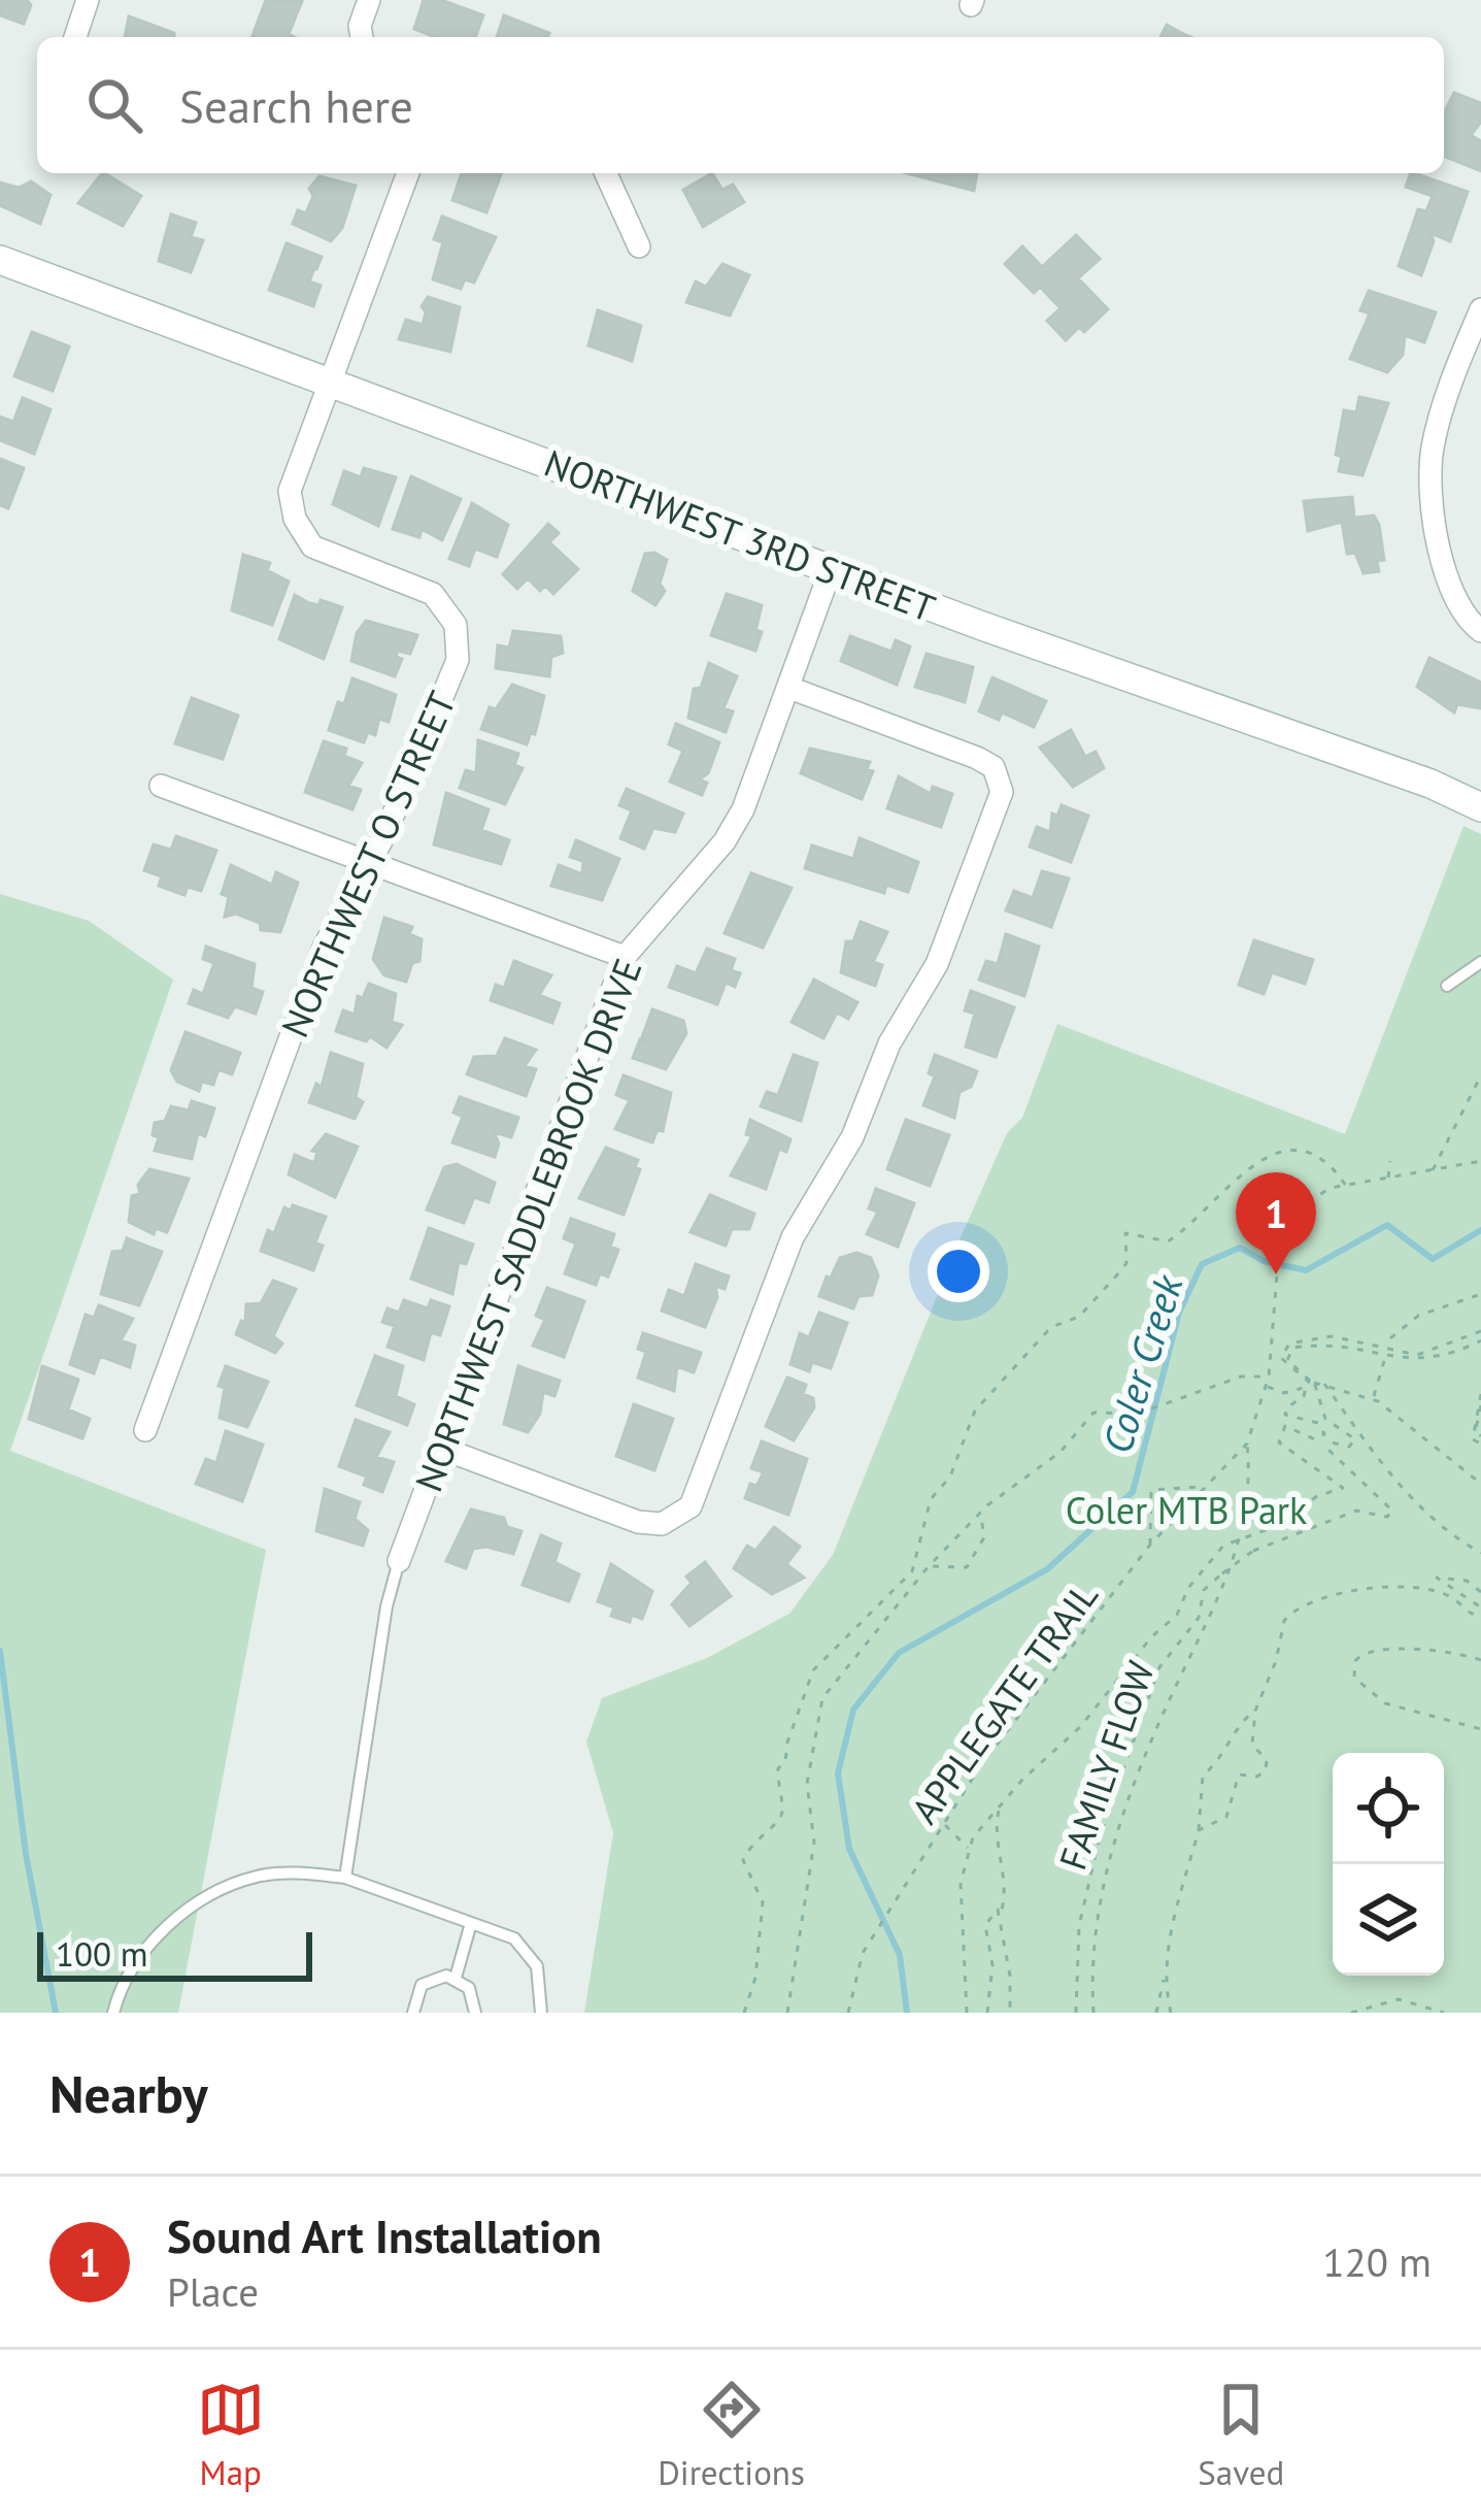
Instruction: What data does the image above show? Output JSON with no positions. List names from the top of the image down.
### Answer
{
  "streets": {
    "street": ["NORTHWEST 3RD STREET", "NORTHWEST O STREET", "NORTHWEST SADDLEBROOK DRIVE"],
    "path": ["APPLEGATE TRAIL", "FAMILY FLOW"]
  },
  "crossings": [
    ["NORTHWEST 3RD STREET", "NORTHWEST O STREET"],
    ["NORTHWEST 3RD STREET", "NORTHWEST SADDLEBROOK DRIVE"]
  ],
  "water": ["Coler Creek"],
  "parks": ["Coler MTB Park"],
  "scale_bar": "100 m",
  "page": {
    "search": "Search here",
    "pins": "1",
    "scale": "100 m",
    "heading": "Nearby",
    "list": [
      {
        "mark": "1",
        "name": "Sound Art Installation",
        "note": "Place",
        "value": "120 m"
      }
    ],
    "nav": ["Map", "Directions", "Saved"]
  }
}
